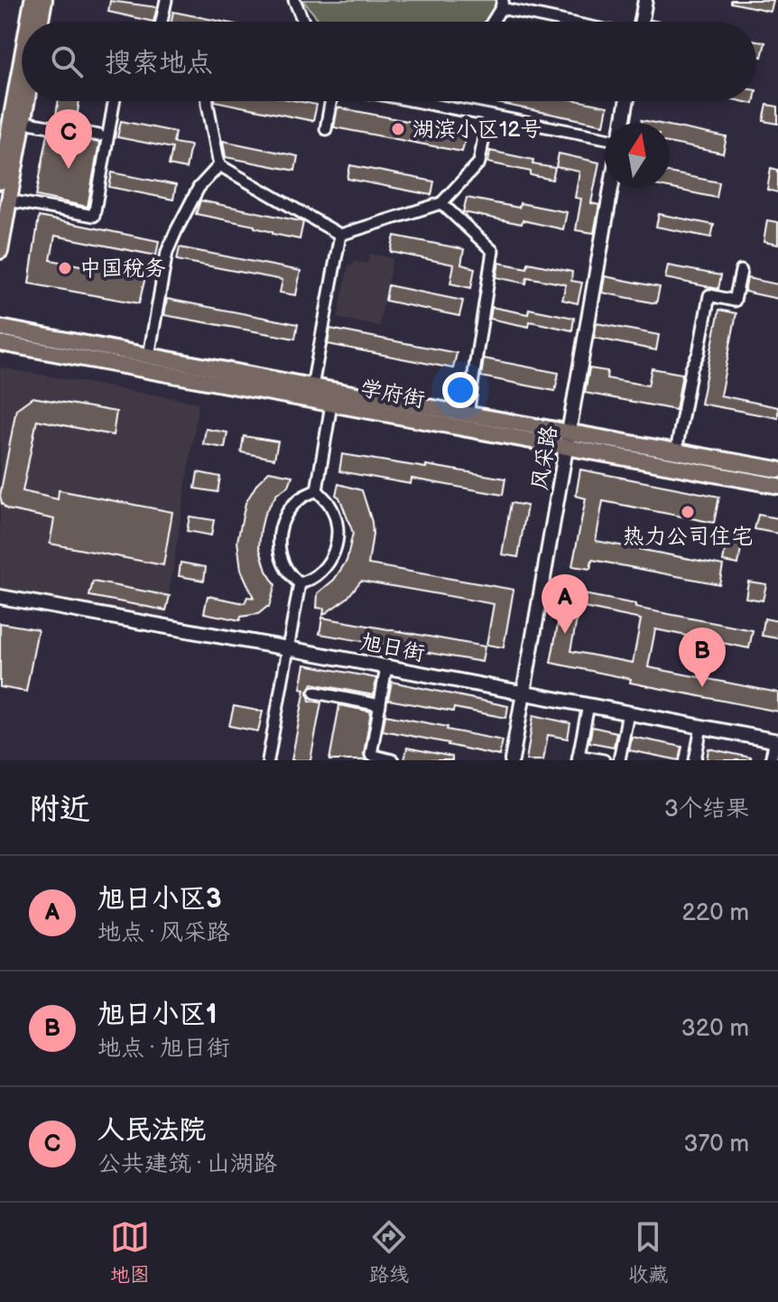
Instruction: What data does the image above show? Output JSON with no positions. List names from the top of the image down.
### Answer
{
  "streets": {
    "main road": ["学府街", "风采路", "旭日街"]
  },
  "crossings": [
    ["学府街", "风采路"],
    ["风采路", "旭日街"]
  ],
  "places": ["湖滨小区12号", "中国税务", "热力公司住宅"],
  "north": "top",
  "page": {
    "search": "搜索地点",
    "pins": ["C", "A", "B"],
    "heading": ["附近", "3个结果"],
    "list": [
      {
        "mark": "A",
        "name": "旭日小区3",
        "note": "地点 · 风采路",
        "value": "220 m"
      },
      {
        "mark": "B",
        "name": "旭日小区1",
        "note": "地点 · 旭日街",
        "value": "320 m"
      },
      {
        "mark": "C",
        "name": "人民法院",
        "note": "公共建筑 · 山湖路",
        "value": "370 m"
      }
    ],
    "nav": ["地图", "路线", "收藏"]
  }
}
